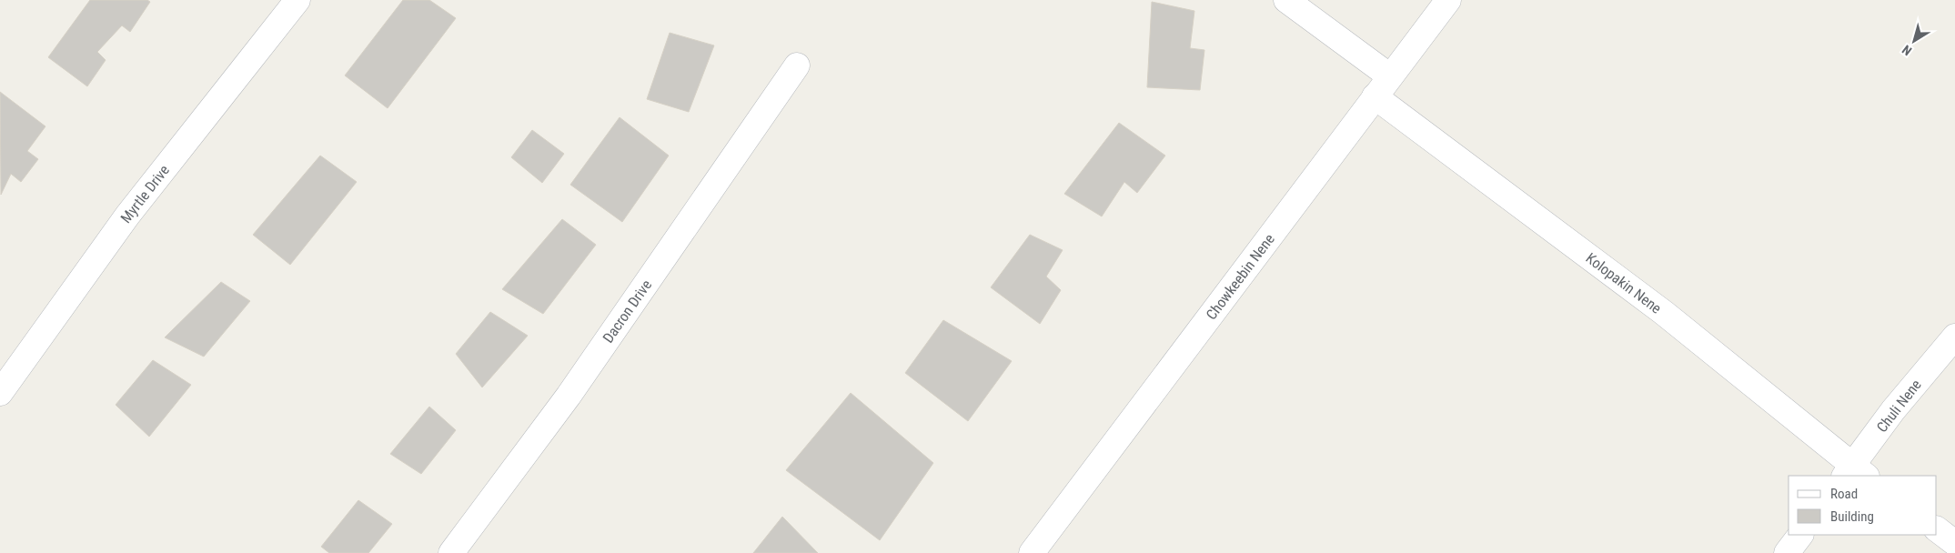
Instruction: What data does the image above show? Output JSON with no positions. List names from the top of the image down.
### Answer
{
  "streets": {
    "street": [
      "Myrtle Drive",
      "Chowkeebin Nene",
      "Kolopakin Nene",
      "Dacron Drive",
      "Chuli Nene"
    ]
  },
  "crossings": [
    ["Chowkeebin Nene", "Kolopakin Nene"],
    ["Kolopakin Nene", "Chuli Nene"]
  ],
  "legend": ["Road", "Building"],
  "north": "bottom left"
}
